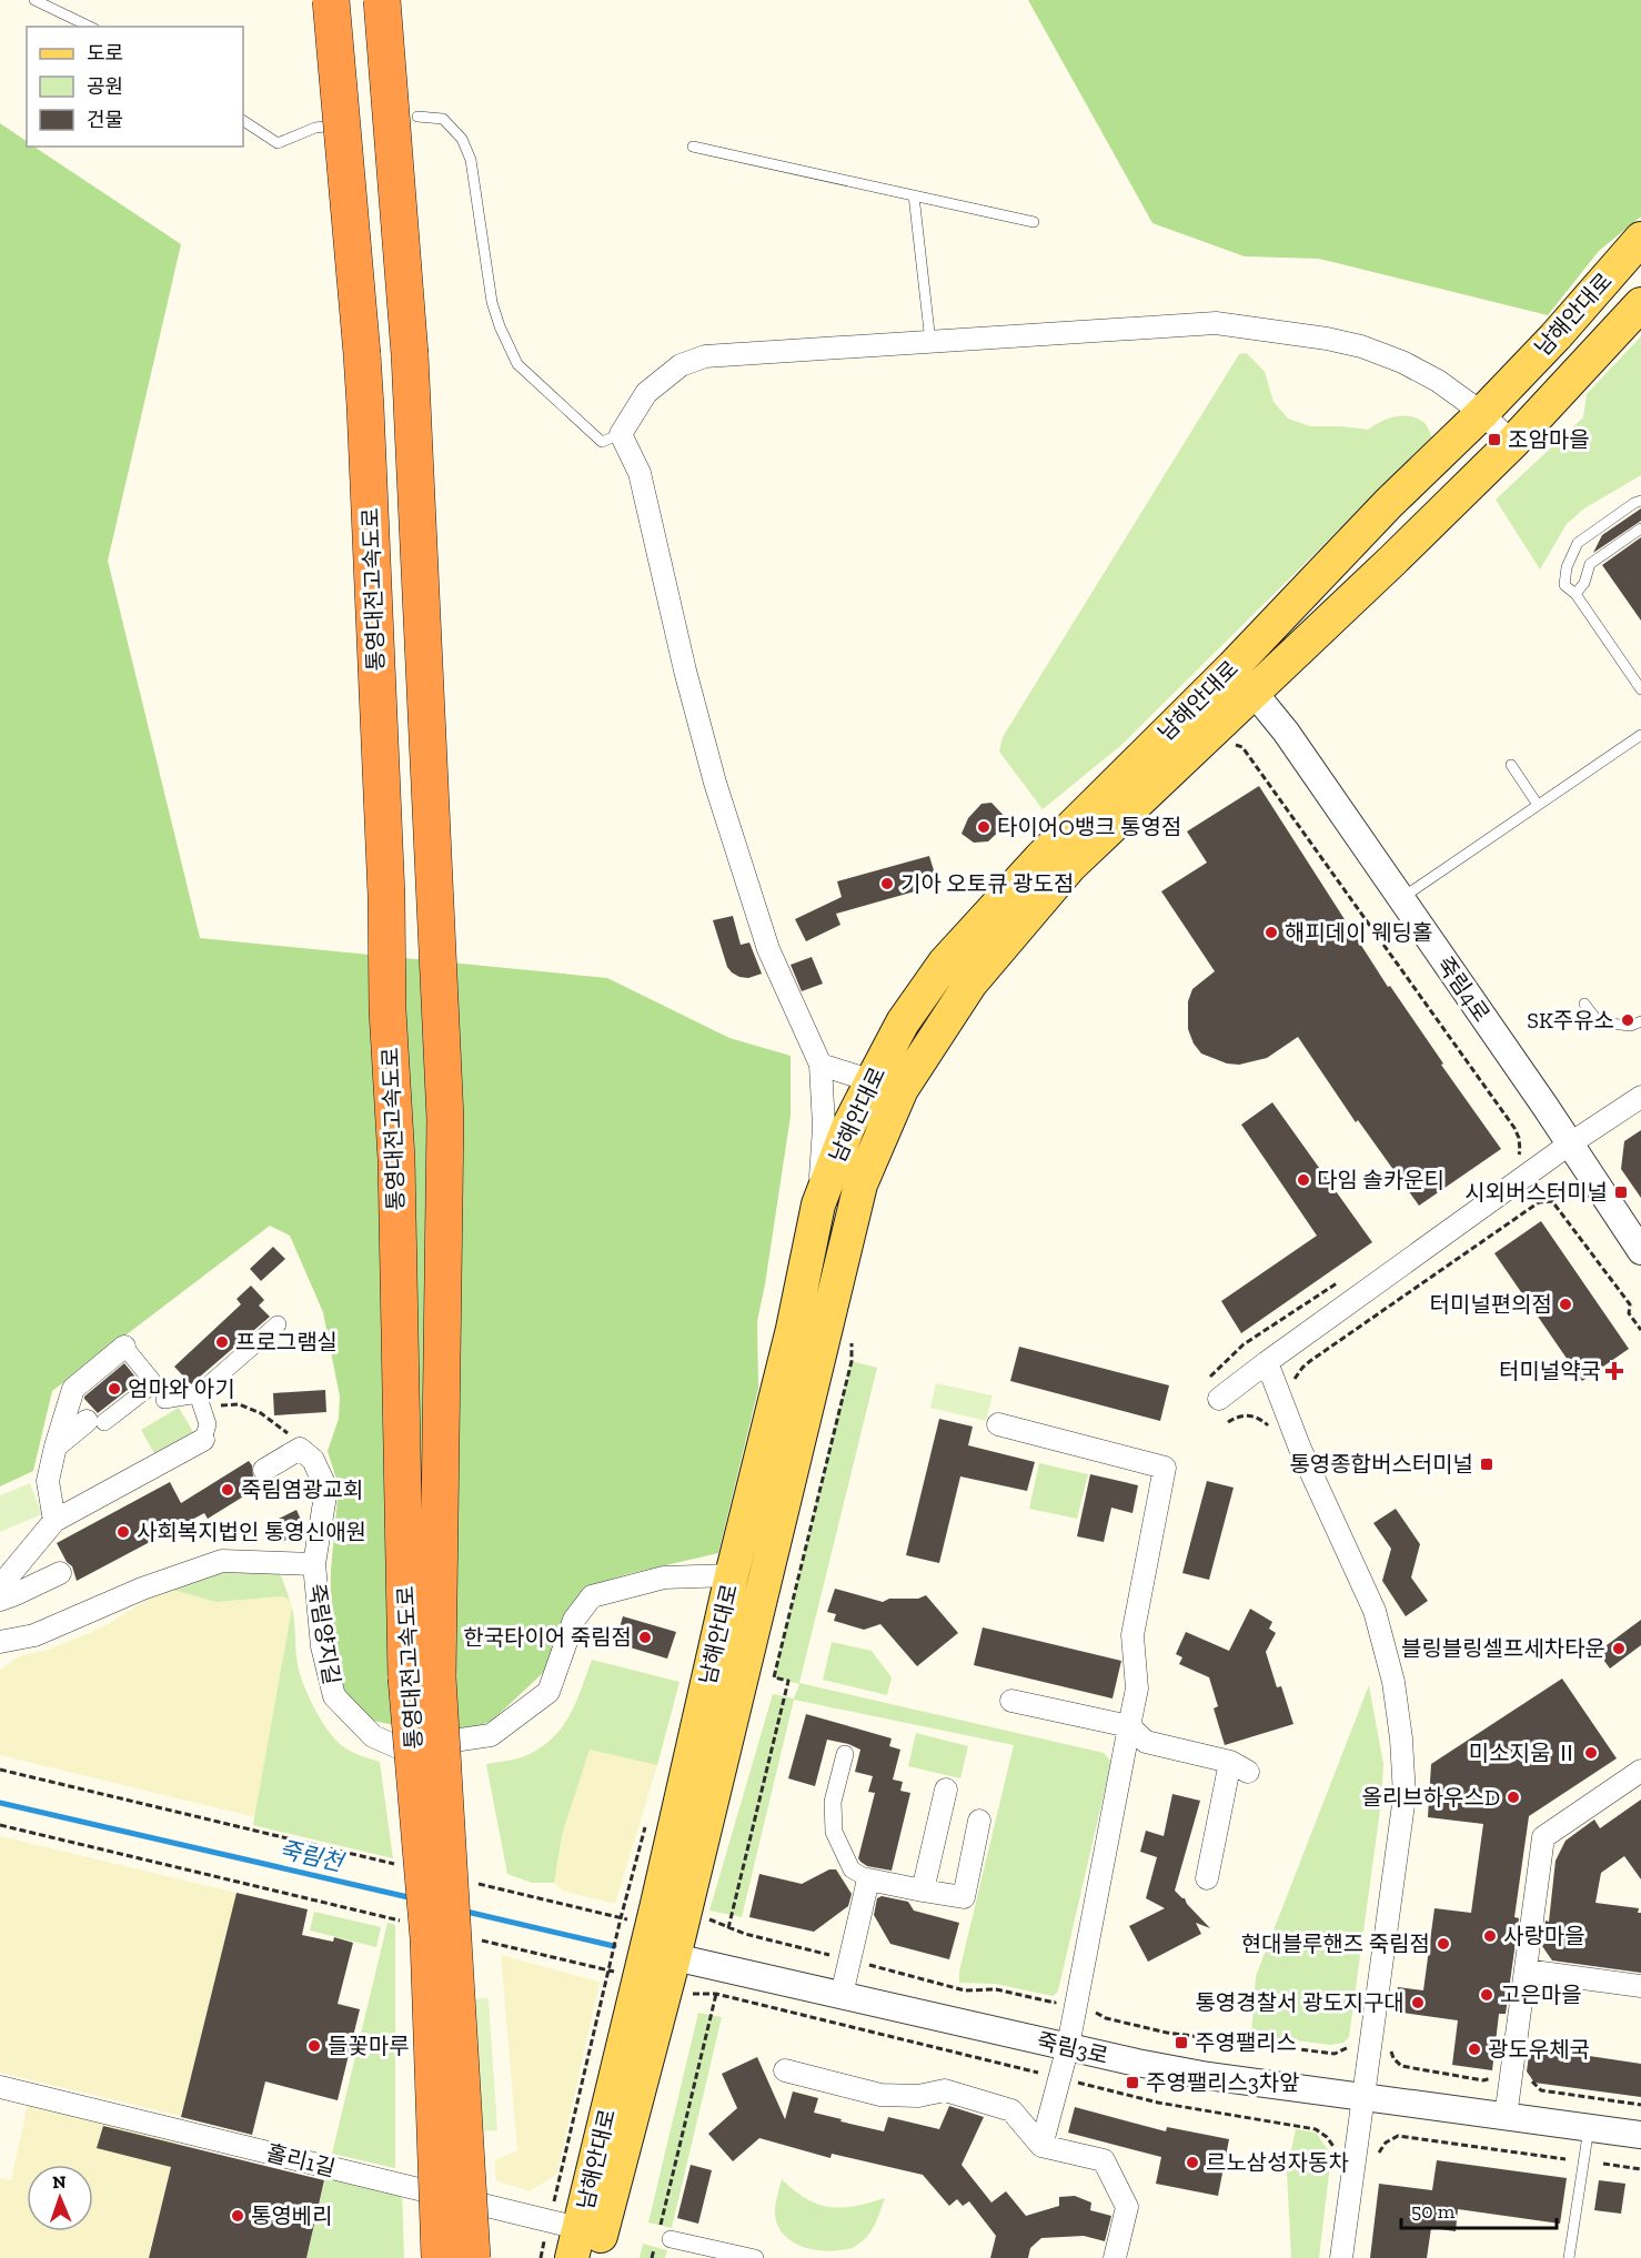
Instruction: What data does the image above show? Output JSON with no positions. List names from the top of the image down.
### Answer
{
  "streets": {
    "highway": ["통영대전고속도로"],
    "main road": ["남해안대로"],
    "street": [
      "죽림4로",
      "죽림양지길",
      "죽림3로",
      "홀리1길"
    ]
  },
  "crossings": [
    ["남해안대로", "죽림4로"],
    ["남해안대로", "죽림양지길"],
    ["남해안대로", "죽림3로"],
    ["남해안대로", "홀리1길"]
  ],
  "water": ["죽림천"],
  "places": {
    "transit": [
      "조암마을",
      "시외버스터미널",
      "통영종합버스터미널",
      "주영팰리스",
      "주영팰리스3차앞"
    ],
    "other": [
      "타이어O뱅크 통영점",
      "기아 오토큐 광도점",
      "해피데이 웨딩홀",
      "SK주유소",
      "다임 솔카운티",
      "터미널편의점",
      "프로그램실",
      "엄마와 아기",
      "죽림염광교회",
      "사회복지법인 통영신애원",
      "한국타이어 죽림점",
      "블링블링셀프세차타운",
      "미소지움 Ⅱ",
      "올리브하우스D",
      "사랑마을",
      "현대블루핸즈 죽림점",
      "고은마을",
      "통영경찰서 광도지구대",
      "들꽃마루",
      "광도우체국",
      "르노삼성자동차",
      "통영베리"
    ],
    "health": ["터미널약국"]
  },
  "legend": ["도로", "공원", "건물"],
  "scale_bar": "50 m",
  "north": "top"
}
